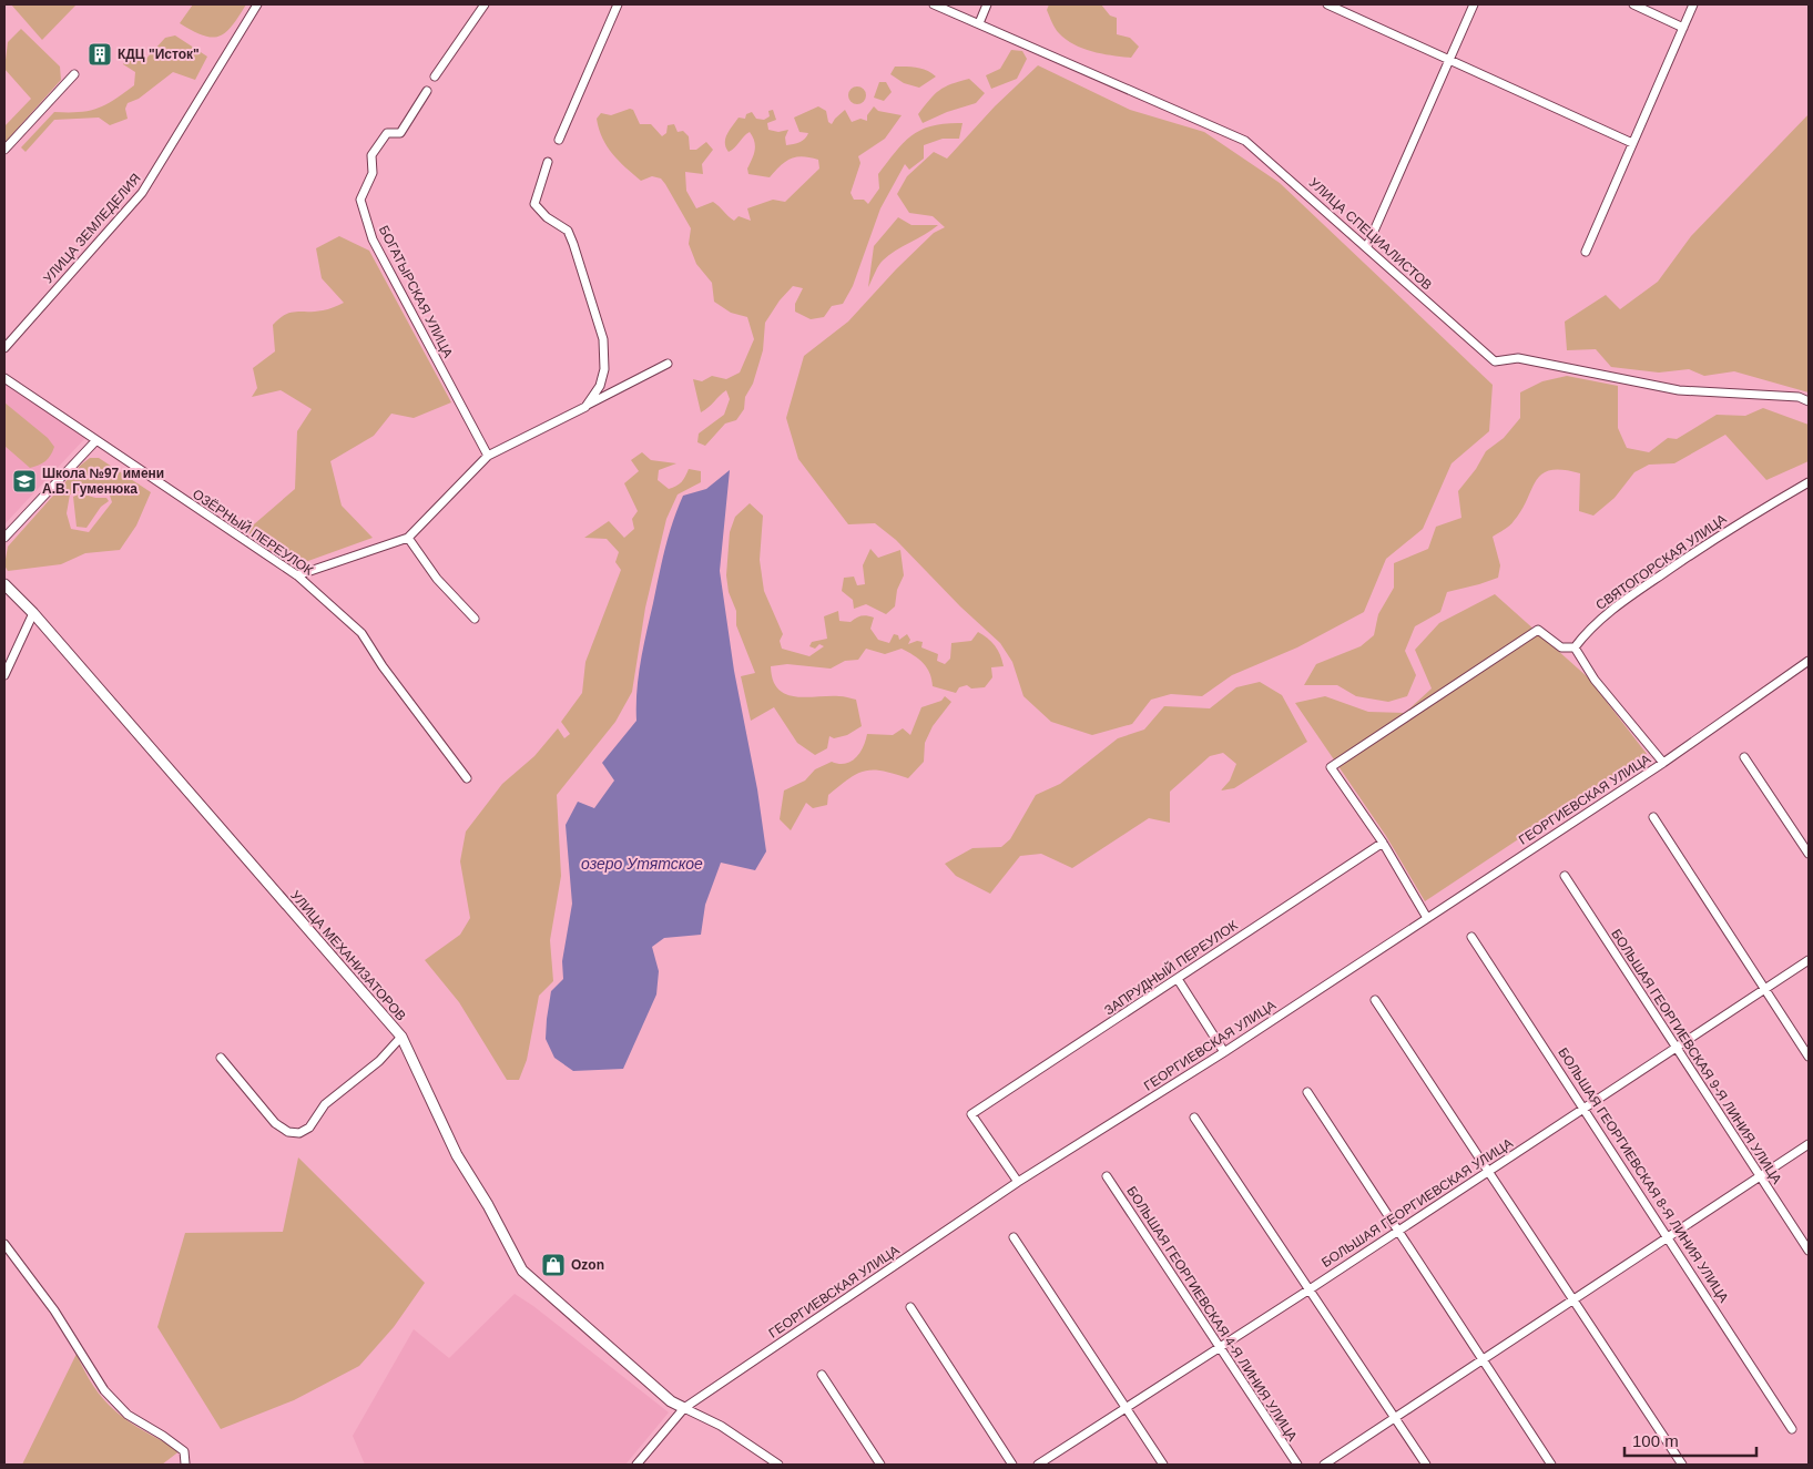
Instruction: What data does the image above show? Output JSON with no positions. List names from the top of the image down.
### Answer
{
  "streets": {
    "street": [
      "УЛИЦА ЗЕМЛЕДЕЛИЯ",
      "УЛИЦА СПЕЦИАЛИСТОВ",
      "БОГАТЫРСКАЯ УЛИЦА",
      "ОЗЁРНЫЙ ПЕРЕУЛОК",
      "СВЯТОГОРСКАЯ УЛИЦА",
      "ГЕОРГИЕВСКАЯ УЛИЦА",
      "УЛИЦА МЕХАНИЗАТОРОВ",
      "ЗАПРУДНЫЙ ПЕРЕУЛОК",
      "БОЛЬШАЯ ГЕОРГИЕВСКАЯ 9-Я ЛИНИЯ УЛИЦА",
      "БОЛЬШАЯ ГЕОРГИЕВСКАЯ 8-Я ЛИНИЯ УЛИЦА",
      "БОЛЬШАЯ ГЕОРГИЕВСКАЯ УЛИЦА",
      "БОЛЬШАЯ ГЕОРГИЕВСКАЯ 4-Я ЛИНИЯ УЛИЦА"
    ]
  },
  "crossings": [
    ["ГЕОРГИЕВСКАЯ УЛИЦА", "УЛИЦА МЕХАНИЗАТОРОВ"],
    ["ГЕОРГИЕВСКАЯ УЛИЦА", "ЗАПРУДНЫЙ ПЕРЕУЛОК"],
    ["БОЛЬШАЯ ГЕОРГИЕВСКАЯ 9-Я ЛИНИЯ УЛИЦА", "БОЛЬШАЯ ГЕОРГИЕВСКАЯ УЛИЦА"],
    ["БОЛЬШАЯ ГЕОРГИЕВСКАЯ 8-Я ЛИНИЯ УЛИЦА", "БОЛЬШАЯ ГЕОРГИЕВСКАЯ УЛИЦА"],
    ["БОЛЬШАЯ ГЕОРГИЕВСКАЯ УЛИЦА", "БОЛЬШАЯ ГЕОРГИЕВСКАЯ 4-Я ЛИНИЯ УЛИЦА"]
  ],
  "water": ["озеро Утятское"],
  "places": {
    "building": ["КДЦ \"Исток\""],
    "school or university": ["Школа №97 имени А.В. Гуменюка"],
    "shop": ["Ozon"]
  },
  "scale_bar": "100 m"
}
